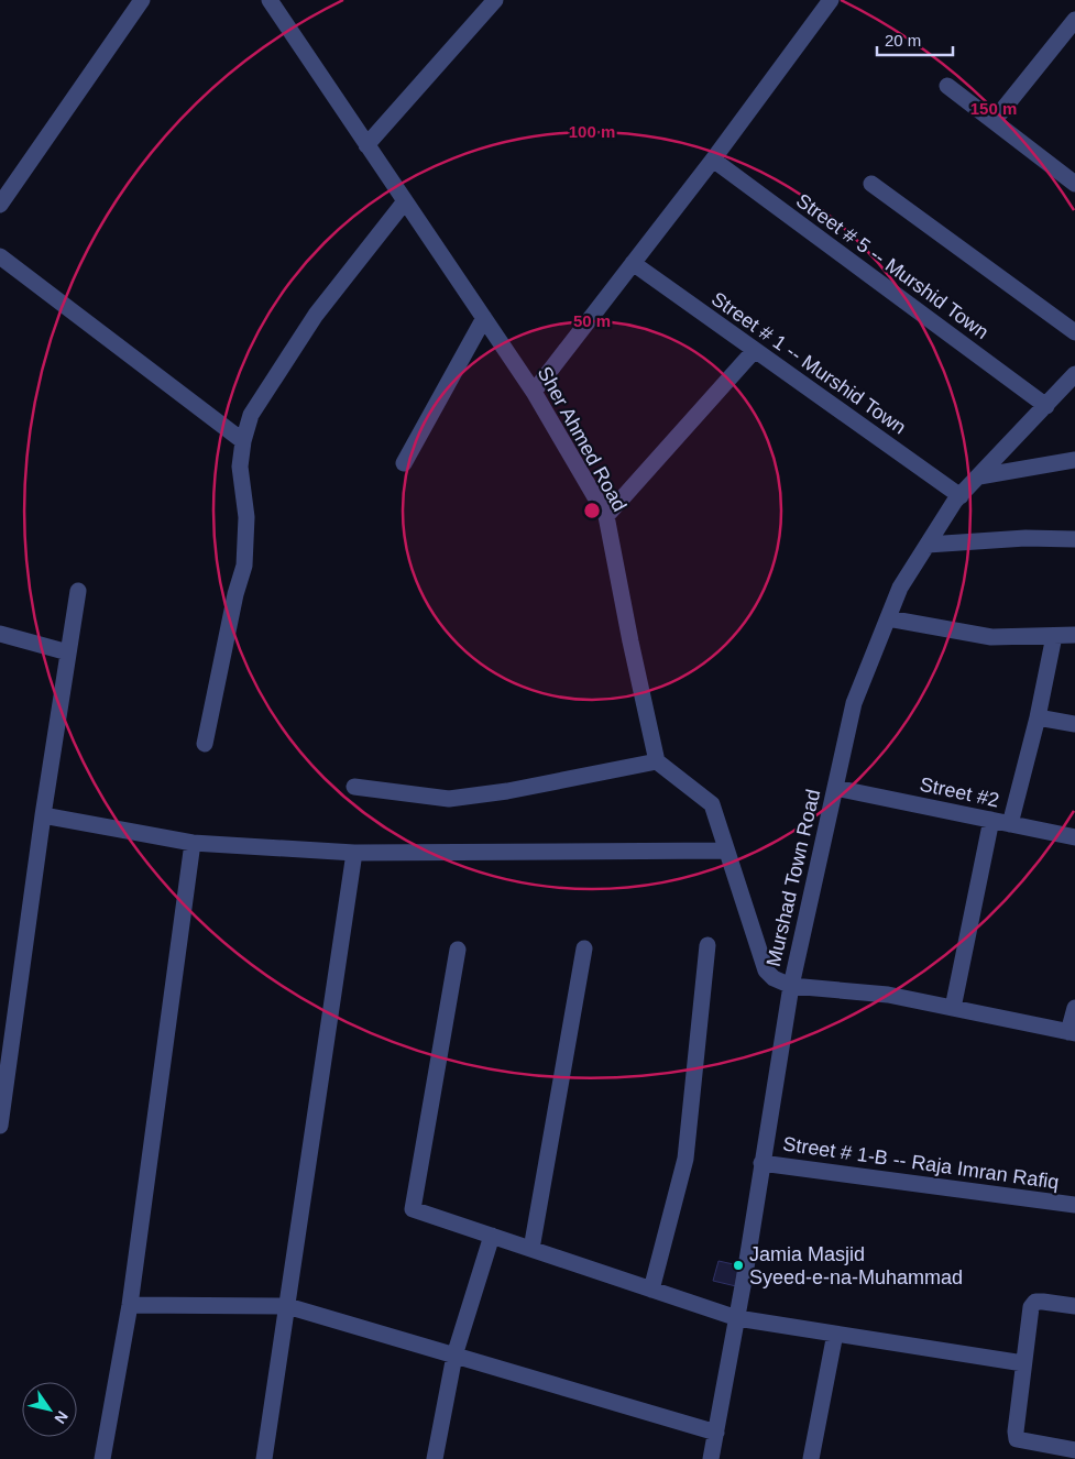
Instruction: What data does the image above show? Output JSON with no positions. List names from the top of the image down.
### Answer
{
  "streets": {
    "street": [
      "Street # 5 -- Murshid Town",
      "Street # 1 -- Murshid Town",
      "Sher Ahmed Road",
      "Street #2",
      "Murshad Town Road",
      "Street # 1-B -- Raja Imran Rafiq"
    ]
  },
  "crossings": [
    ["Street # 5 -- Murshid Town", "Murshad Town Road"],
    ["Street # 1 -- Murshid Town", "Murshad Town Road"],
    ["Street #2", "Murshad Town Road"],
    ["Murshad Town Road", "Street # 1-B -- Raja Imran Rafiq"]
  ],
  "places": ["Jamia Masjid Syeed-e-na-Muhammad"],
  "scale_bar": "20 m",
  "north": "bottom right",
  "rings": ["150 m", "100 m", "50 m"]
}
